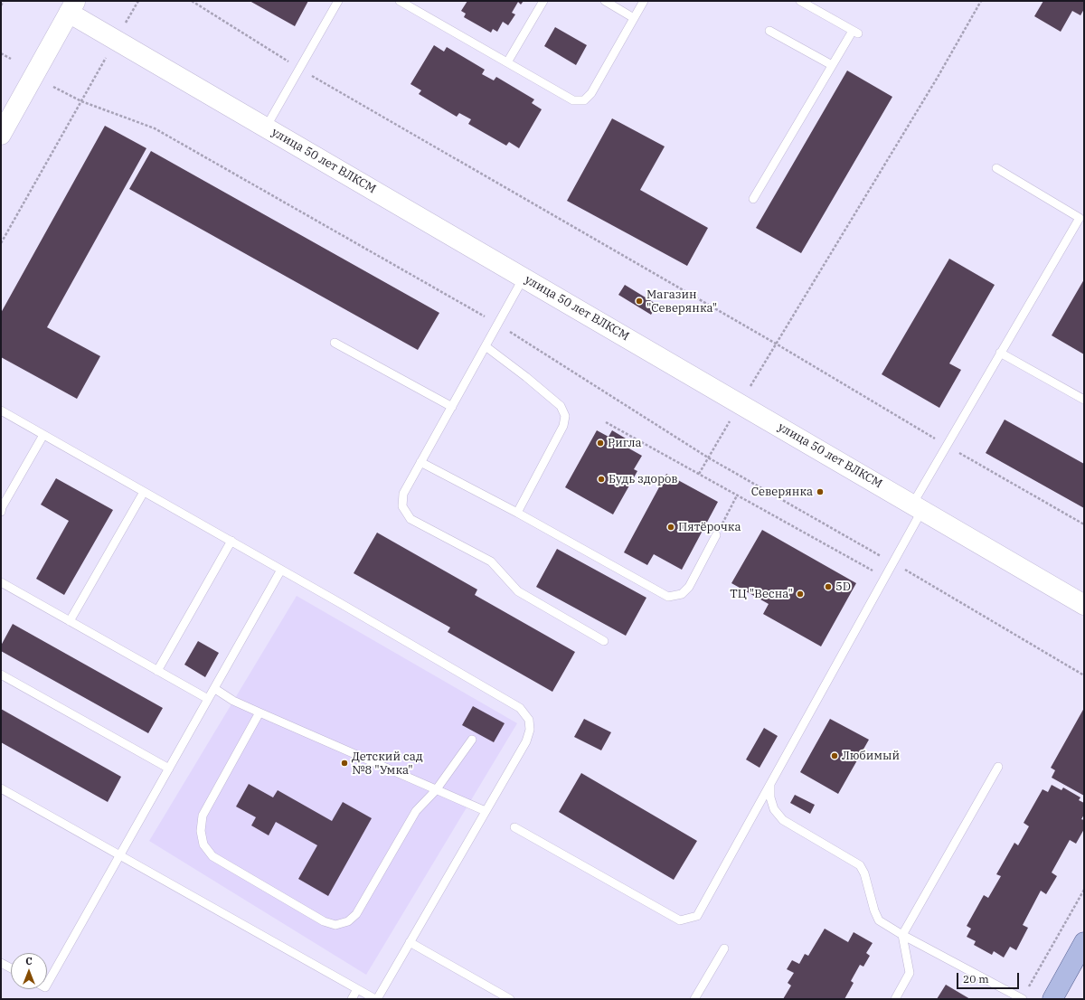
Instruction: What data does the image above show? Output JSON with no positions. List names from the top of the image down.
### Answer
{
  "streets": {
    "main road": ["улица 50 лет ВЛКСМ"]
  },
  "places": [
    "Магазин \"Северянка\"",
    "Ригла",
    "Будь здоров",
    "Северянка",
    "Пятёрочка",
    "5D",
    "ТЦ \"Весна\"",
    "Любимый",
    "Детский сад №8 \"Умка\""
  ],
  "scale_bar": "20 m",
  "north": "top"
}
